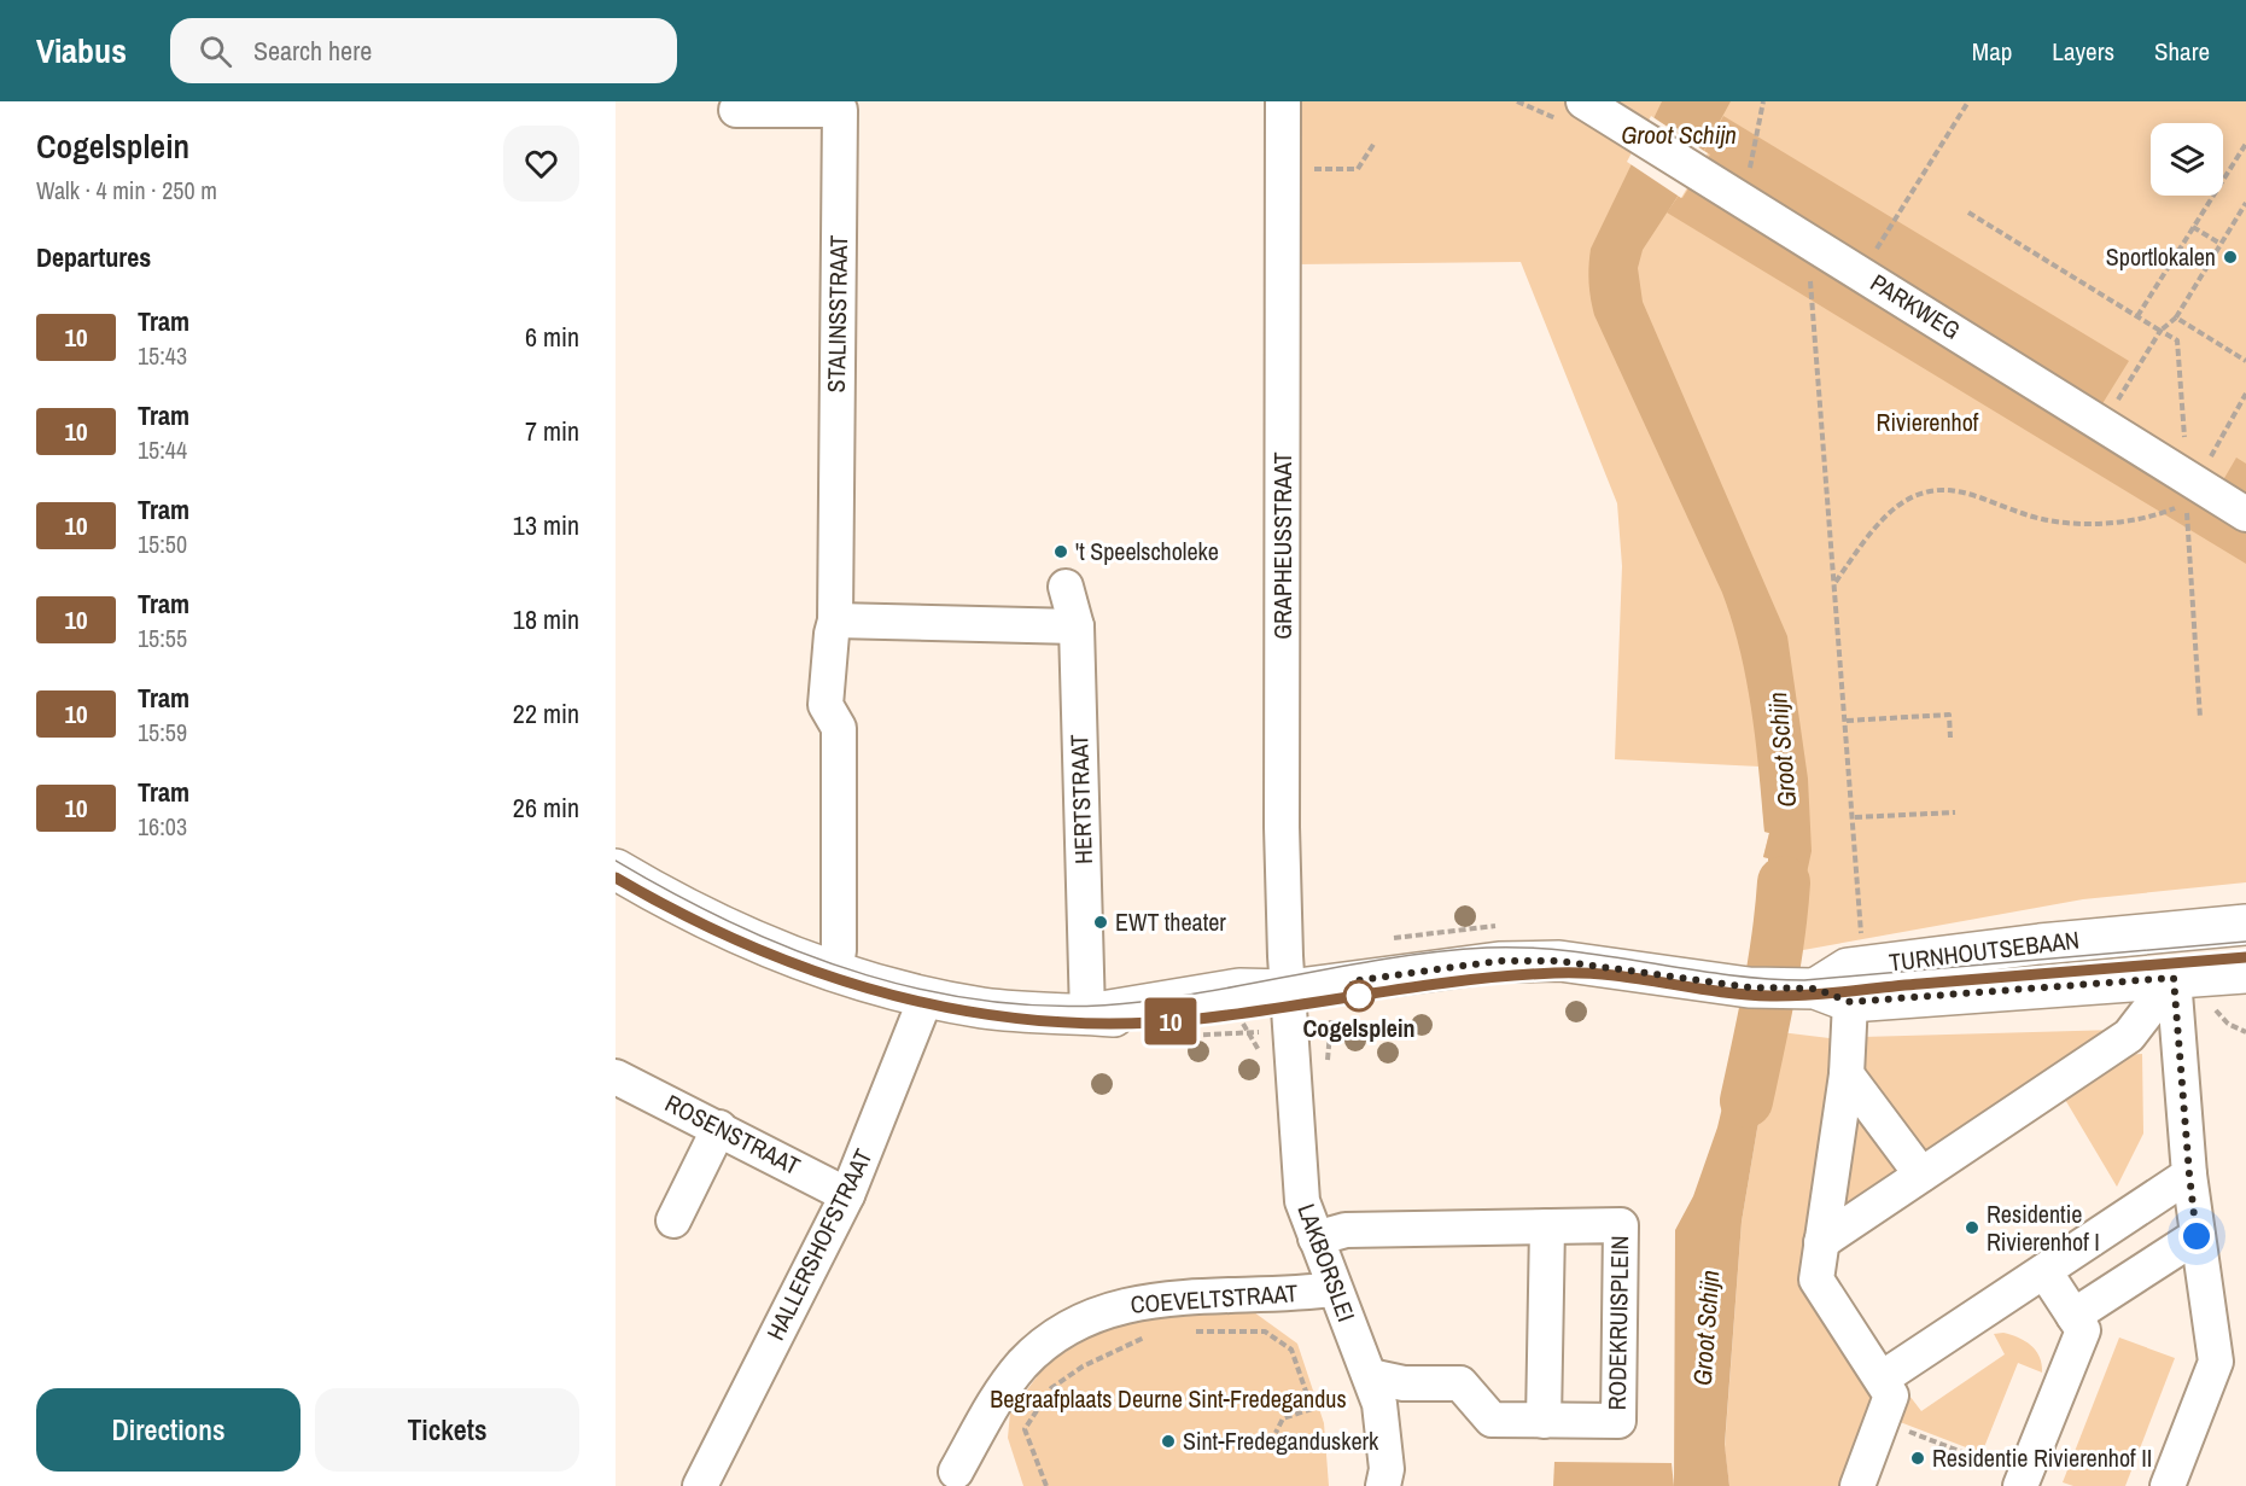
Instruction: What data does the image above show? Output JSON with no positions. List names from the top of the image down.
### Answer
{
  "streets": {
    "main road": ["TURNHOUTSEBAAN"],
    "street": [
      "PARKWEG",
      "STALINSSTRAAT",
      "GRAPHEUSSTRAAT",
      "HERTSTRAAT",
      "ROSENSTRAAT",
      "HALLERSHOFSTRAAT",
      "LAKBORSLEI",
      "COEVELTSTRAAT",
      "RODEKRUISPLEIN"
    ]
  },
  "crossings": [
    ["GRAPHEUSSTRAAT", "LAKBORSLEI"],
    ["ROSENSTRAAT", "HALLERSHOFSTRAAT"],
    ["LAKBORSLEI", "COEVELTSTRAAT"],
    ["LAKBORSLEI", "RODEKRUISPLEIN"]
  ],
  "water": ["Groot Schijn"],
  "parks": ["Rivierenhof", "Begraafplaats Deurne Sint-Fredegandus"],
  "places": [
    "Sportlokalen",
    "'t Speelscholeke",
    "EWT theater",
    "Cogelsplein",
    "Residentie Rivierenhof I",
    "Sint-Fredeganduskerk",
    "Residentie Rivierenhof II"
  ],
  "lines": ["tram line 10"],
  "page": {
    "header": "Viabus",
    "search": "Search here",
    "nav": ["Map", "Layers", "Share"],
    "heading": [
      ["Cogelsplein", "Walk · 4 min · 250 m"],
      "Departures"
    ],
    "on_map": "10",
    "list": [
      {
        "mark": "10",
        "name": "Tram",
        "note": "15:43",
        "value": "6 min"
      },
      {
        "mark": "10",
        "name": "Tram",
        "note": "15:44",
        "value": "7 min"
      },
      {
        "mark": "10",
        "name": "Tram",
        "note": "15:50",
        "value": "13 min"
      },
      {
        "mark": "10",
        "name": "Tram",
        "note": "15:55",
        "value": "18 min"
      },
      {
        "mark": "10",
        "name": "Tram",
        "note": "15:59",
        "value": "22 min"
      },
      {
        "mark": "10",
        "name": "Tram",
        "note": "16:03",
        "value": "26 min"
      }
    ],
    "buttons": ["Directions", "Tickets"]
  }
}
